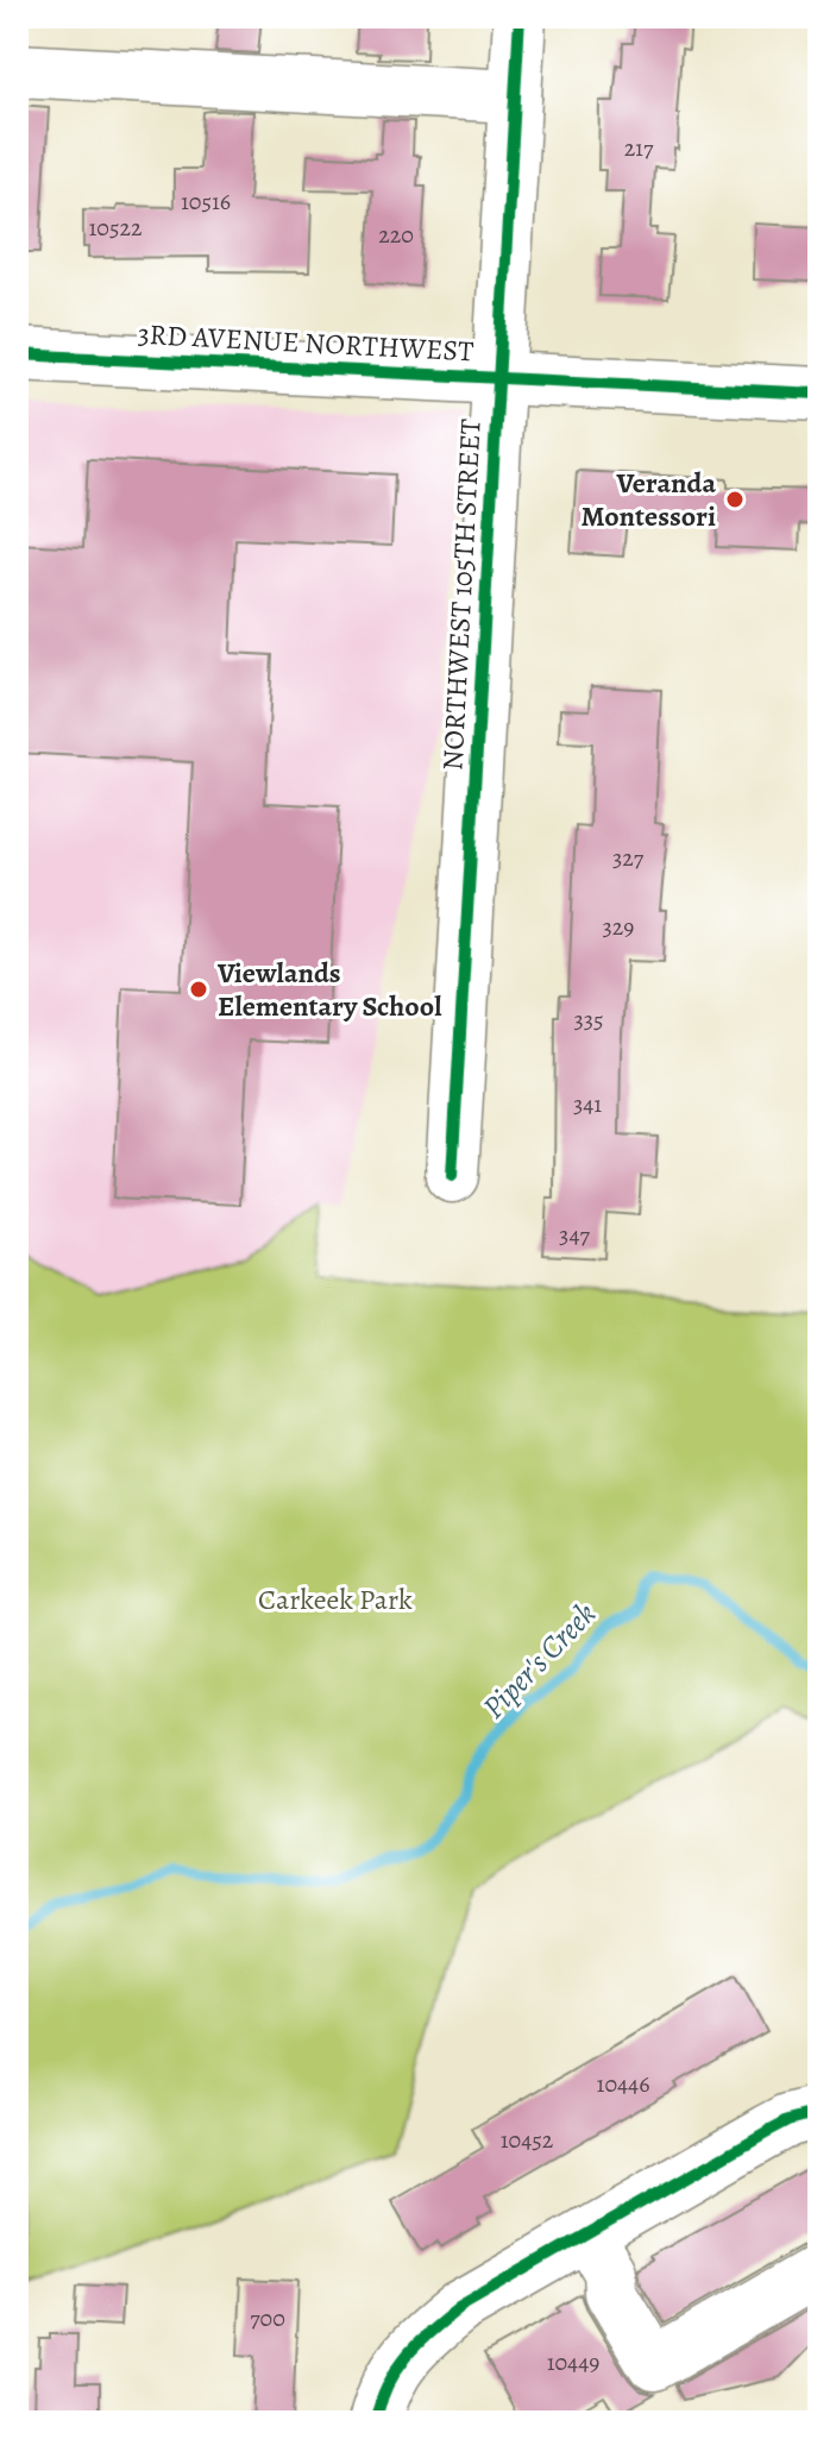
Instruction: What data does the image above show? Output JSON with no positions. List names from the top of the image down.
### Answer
{
  "streets": {
    "street": ["3RD AVENUE NORTHWEST", "NORTHWEST 105TH STREET"]
  },
  "crossings": [
    ["3RD AVENUE NORTHWEST", "NORTHWEST 105TH STREET"]
  ],
  "water": ["Piper's Creek"],
  "parks": ["Carkeek Park"],
  "places": ["Veranda Montessori", "Viewlands Elementary School"],
  "house_numbers": [
    "217",
    "10516",
    "10522",
    "220",
    "327",
    "329",
    "335",
    "341",
    "347",
    "10446",
    "10452",
    "700",
    "10449"
  ]
}
